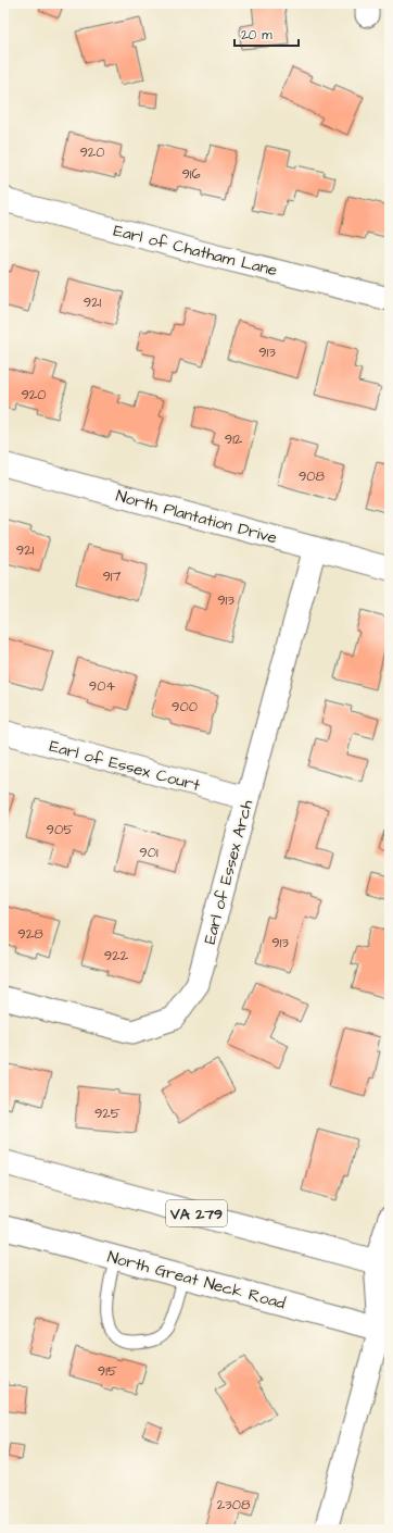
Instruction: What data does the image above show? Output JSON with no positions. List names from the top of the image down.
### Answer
{
  "streets": {
    "main road": ["VA 279", "North Great Neck Road"],
    "street": [
      "Earl of Chatham Lane",
      "North Plantation Drive",
      "Earl of Essex Court",
      "Earl of Essex Arch"
    ]
  },
  "crossings": [
    ["North Plantation Drive", "Earl of Essex Arch"],
    ["Earl of Essex Court", "Earl of Essex Arch"]
  ],
  "house_numbers": [
    "920",
    "916",
    "921",
    "913",
    "920",
    "912",
    "908",
    "921",
    "917",
    "913",
    "904",
    "900",
    "905",
    "901",
    "928",
    "913",
    "922",
    "925",
    "915",
    "2308"
  ],
  "scale_bar": "20 m"
}
